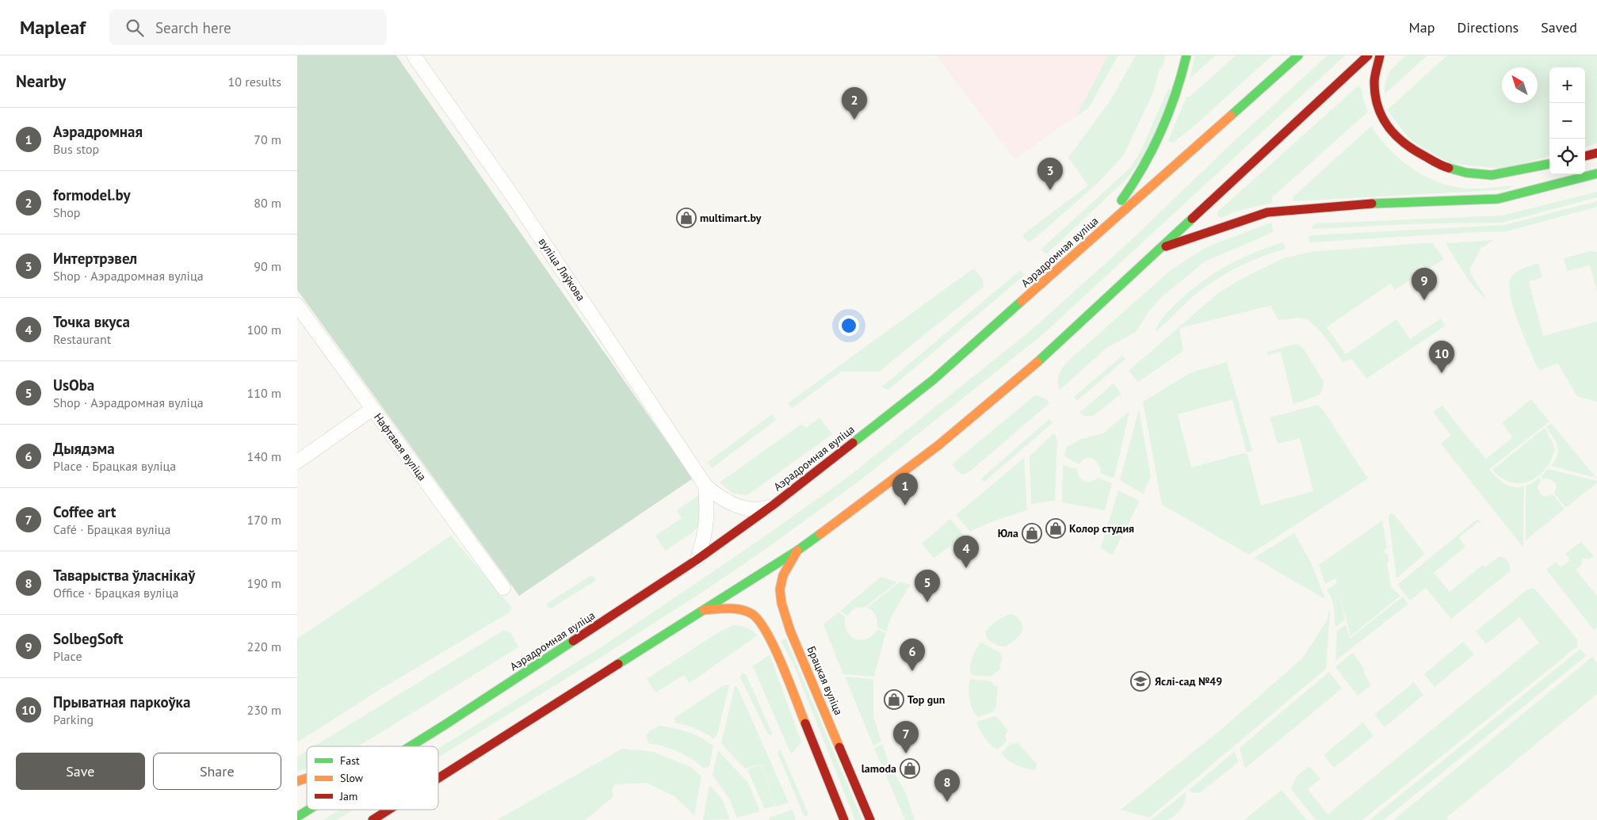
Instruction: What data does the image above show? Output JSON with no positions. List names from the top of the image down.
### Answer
{
  "streets": {
    "main road": ["Аэрадромная вуліца", "Брацкая вуліца"],
    "street": ["вуліца Ляўкова", "Нафтавая вуліца"]
  },
  "crossings": [
    ["Аэрадромная вуліца", "вуліца Ляўкова"]
  ],
  "places": {
    "shop": [
      "multimart.by",
      "Колор студия",
      "Юла",
      "Top gun",
      "lamoda"
    ],
    "school or university": ["Яслі-сад №49"]
  },
  "legend": ["Fast", "Slow", "Jam"],
  "north": "top left",
  "page": {
    "header": "Mapleaf",
    "search": "Search here",
    "nav": ["Map", "Directions", "Saved"],
    "heading": ["Nearby", "10 results"],
    "map_buttons": ["+", "−"],
    "pins": [
      "2",
      "3",
      "9",
      "10",
      "1",
      "4",
      "5",
      "6",
      "7",
      "8"
    ],
    "list": [
      {
        "mark": "1",
        "name": "Аэрадромная",
        "note": "Bus stop",
        "value": "70 m"
      },
      {
        "mark": "2",
        "name": "formodel.by",
        "note": "Shop",
        "value": "80 m"
      },
      {
        "mark": "3",
        "name": "Интертрэвел",
        "note": "Shop · Аэрадромная вуліца",
        "value": "90 m"
      },
      {
        "mark": "4",
        "name": "Точка вкуса",
        "note": "Restaurant",
        "value": "100 m"
      },
      {
        "mark": "5",
        "name": "UsOba",
        "note": "Shop · Аэрадромная вуліца",
        "value": "110 m"
      },
      {
        "mark": "6",
        "name": "Дыядэма",
        "note": "Place · Брацкая вуліца",
        "value": "140 m"
      },
      {
        "mark": "7",
        "name": "Coffee art",
        "note": "Café · Брацкая вуліца",
        "value": "170 m"
      },
      {
        "mark": "8",
        "name": "Таварыства ўласнікаў",
        "note": "Office · Брацкая вуліца",
        "value": "190 m"
      },
      {
        "mark": "9",
        "name": "SolbegSoft",
        "note": "Place",
        "value": "220 m"
      },
      {
        "mark": "10",
        "name": "Прыватная паркоўка",
        "note": "Parking",
        "value": "230 m"
      }
    ],
    "buttons": ["Save", "Share"]
  }
}
